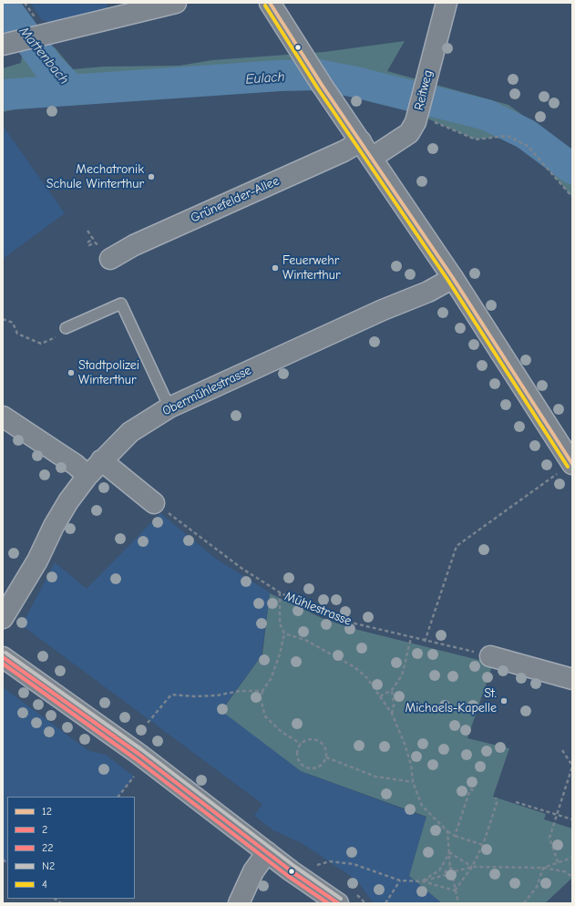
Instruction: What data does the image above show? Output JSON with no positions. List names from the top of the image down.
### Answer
{
  "streets": {
    "street": ["Reitweg", "Grünefelder-Allee", "Obermühlestrasse"],
    "path": ["Mühlestrasse"]
  },
  "water": ["Mattenbach", "Eulach"],
  "places": [
    "Mechatronik Schule Winterthur",
    "Feuerwehr Winterthur",
    "Stadtpolizei Winterthur",
    "St. Michaels-Kapelle"
  ],
  "lines": [
    "transit line 12",
    "transit line 4",
    "transit line N2",
    "transit line 2",
    "transit line 22"
  ],
  "legend": [
    "12",
    "2",
    "22",
    "N2",
    "4"
  ]
}
